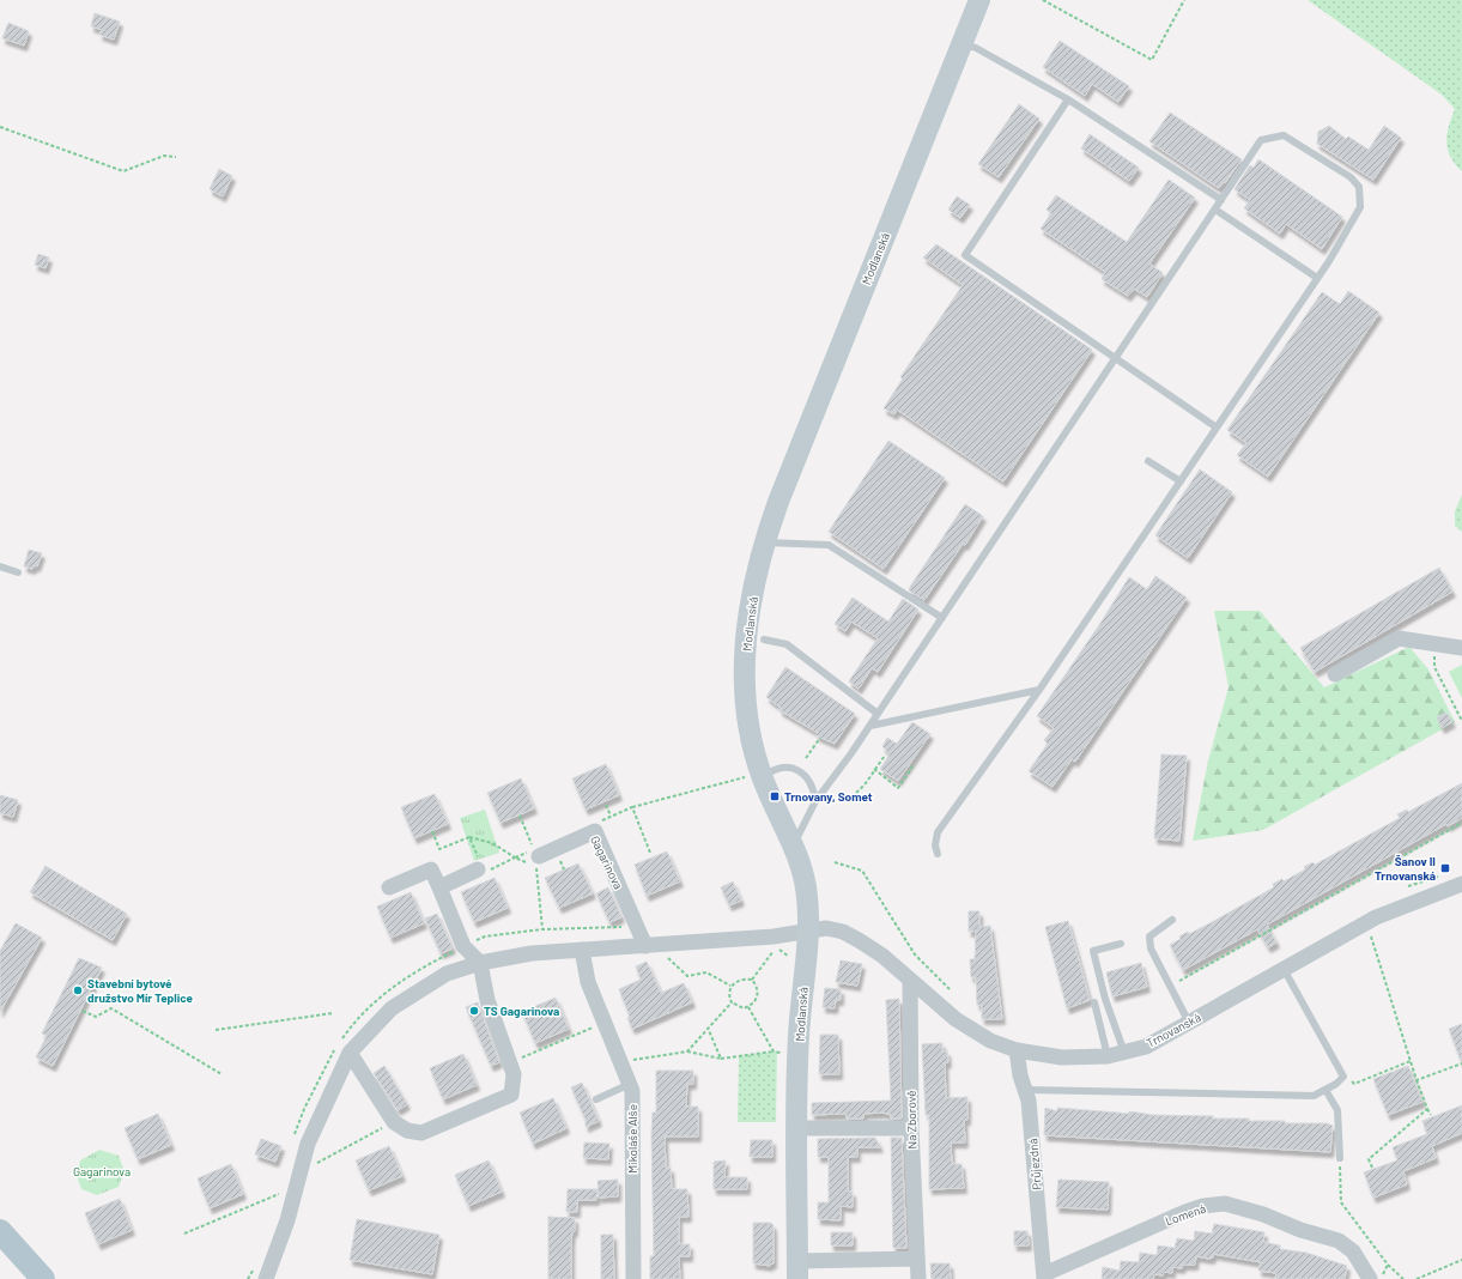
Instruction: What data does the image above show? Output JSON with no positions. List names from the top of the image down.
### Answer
{
  "streets": {
    "street": [
      "Modlanská",
      "Gagarinova",
      "Trnovanská",
      "Na Zborově",
      "Mikoláše Alše",
      "Průjezdná",
      "Lomená"
    ]
  },
  "crossings": [
    ["Modlanská", "Trnovanská"],
    ["Trnovanská", "Na Zborově"],
    ["Trnovanská", "Průjezdná"],
    ["Průjezdná", "Lomená"]
  ],
  "parks": ["Gagarinova"],
  "places": {
    "transit": ["Trnovany, Somet", "Šanov II Trnovanská"],
    "other": ["Stavební bytové družstvo Mír Teplice", "TS Gagarinova"]
  }
}
